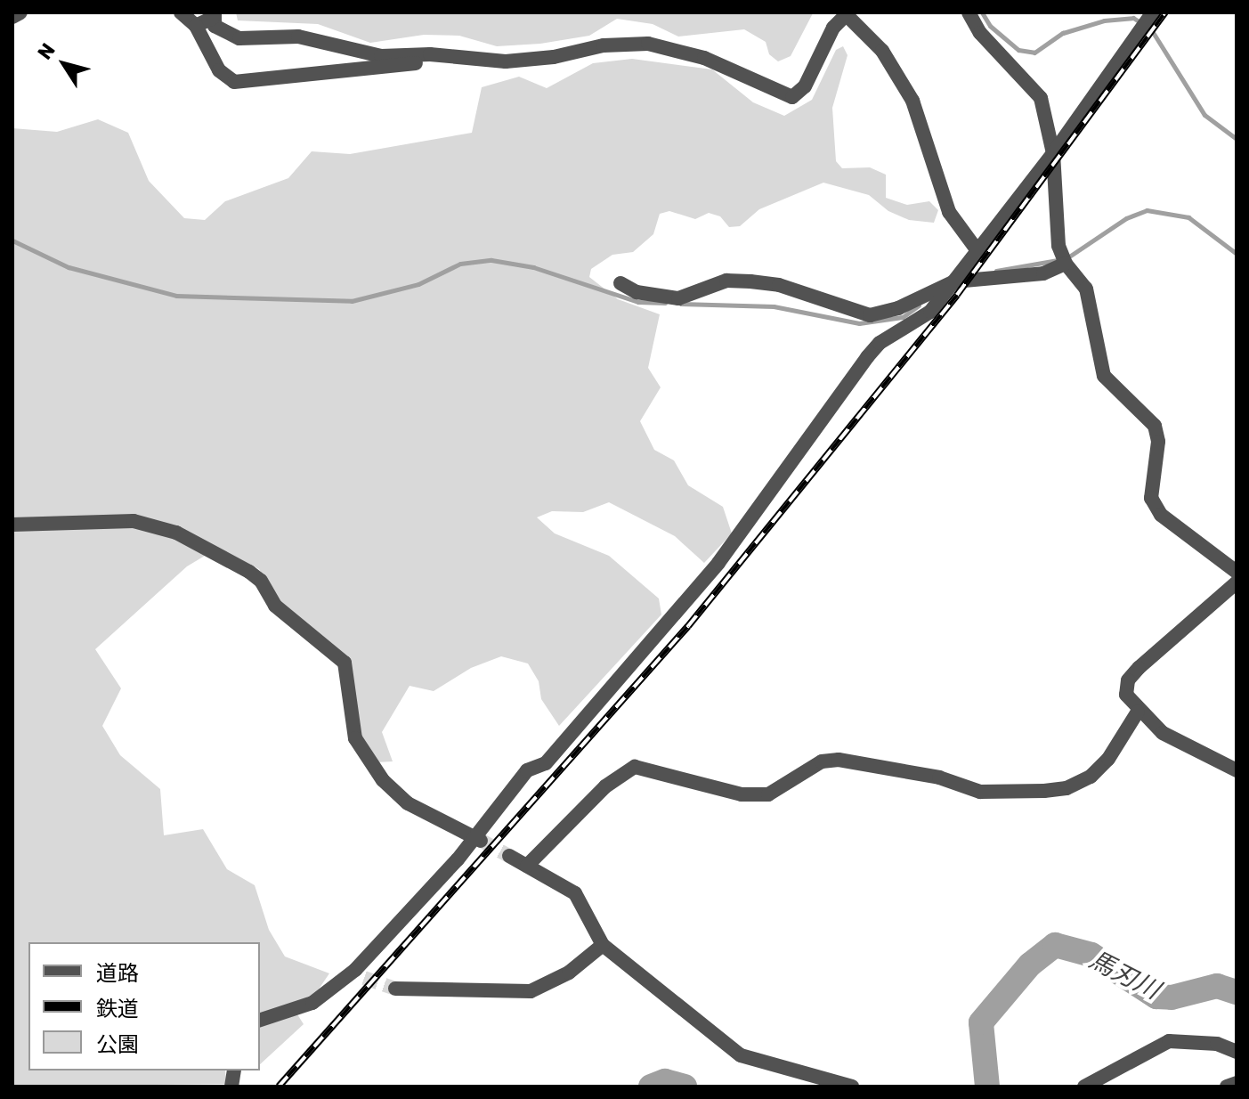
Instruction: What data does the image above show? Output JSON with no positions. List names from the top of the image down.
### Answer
{
  "water": ["馬刃川"],
  "legend": ["道路", "鉄道", "公園"],
  "north": "top left"
}
